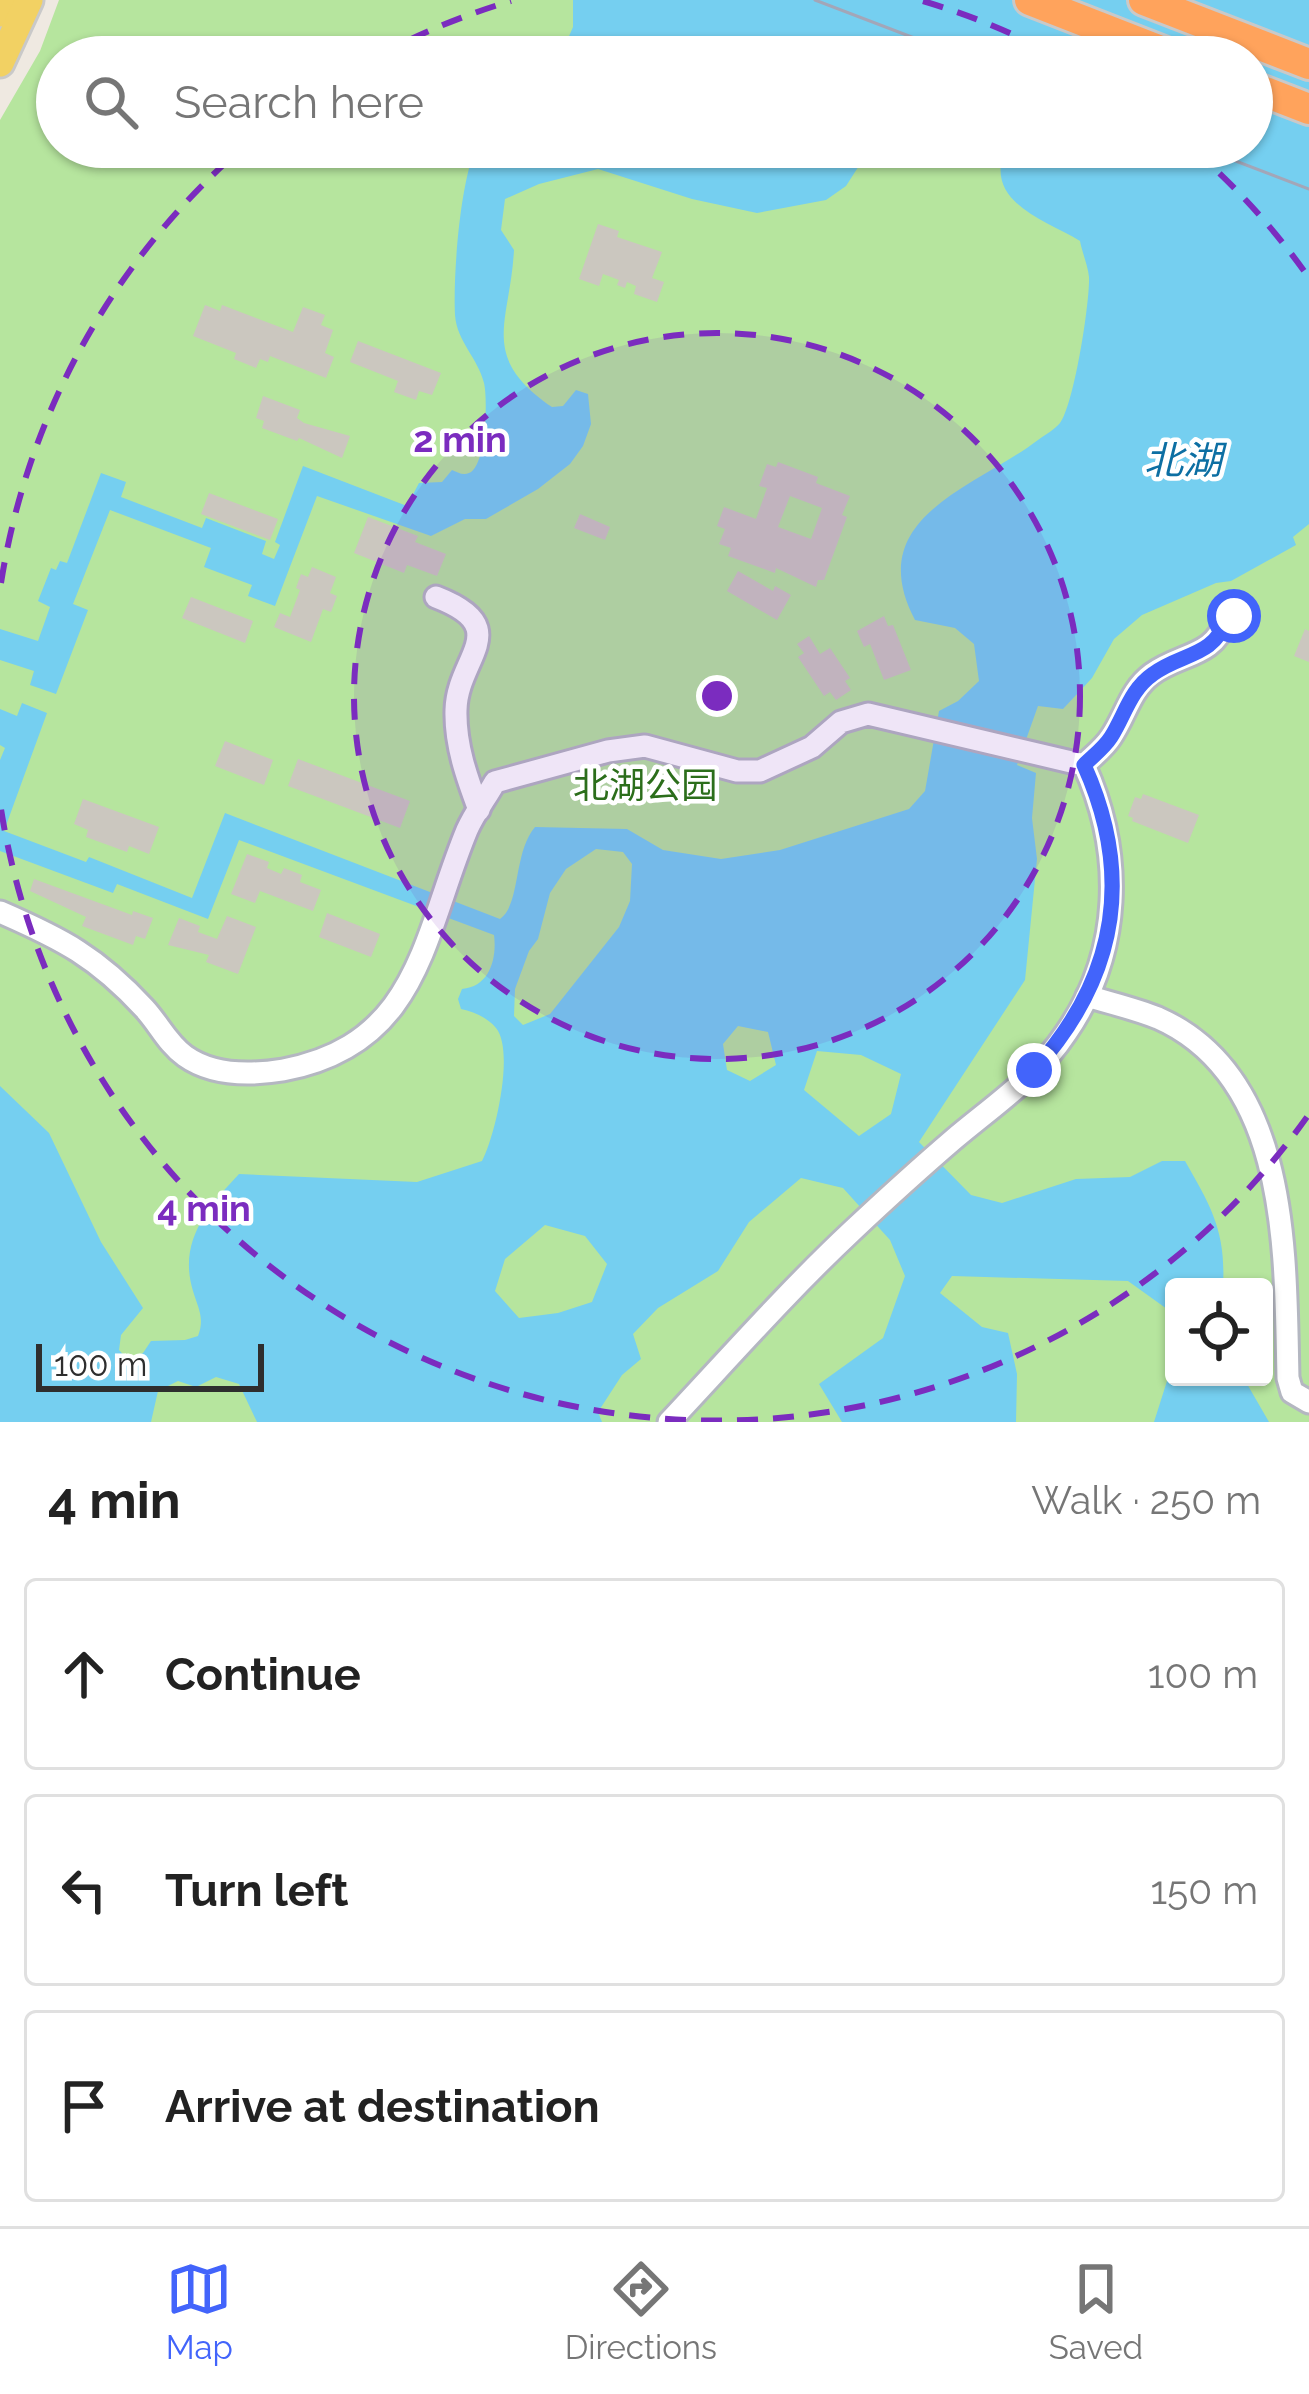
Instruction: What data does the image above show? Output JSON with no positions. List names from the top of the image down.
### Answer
{
  "water": ["北湖"],
  "parks": ["北湖公园"],
  "scale_bar": "100 m",
  "page": {
    "search": "Search here",
    "scale": "100 m",
    "heading": ["4 min", "Walk · 250 m"],
    "list": [
      ["Continue", "100 m"],
      ["Turn left", "150 m"],
      "Arrive at destination"
    ],
    "nav": ["Map", "Directions", "Saved"]
  },
  "rings": ["2 min", "4 min"]
}
